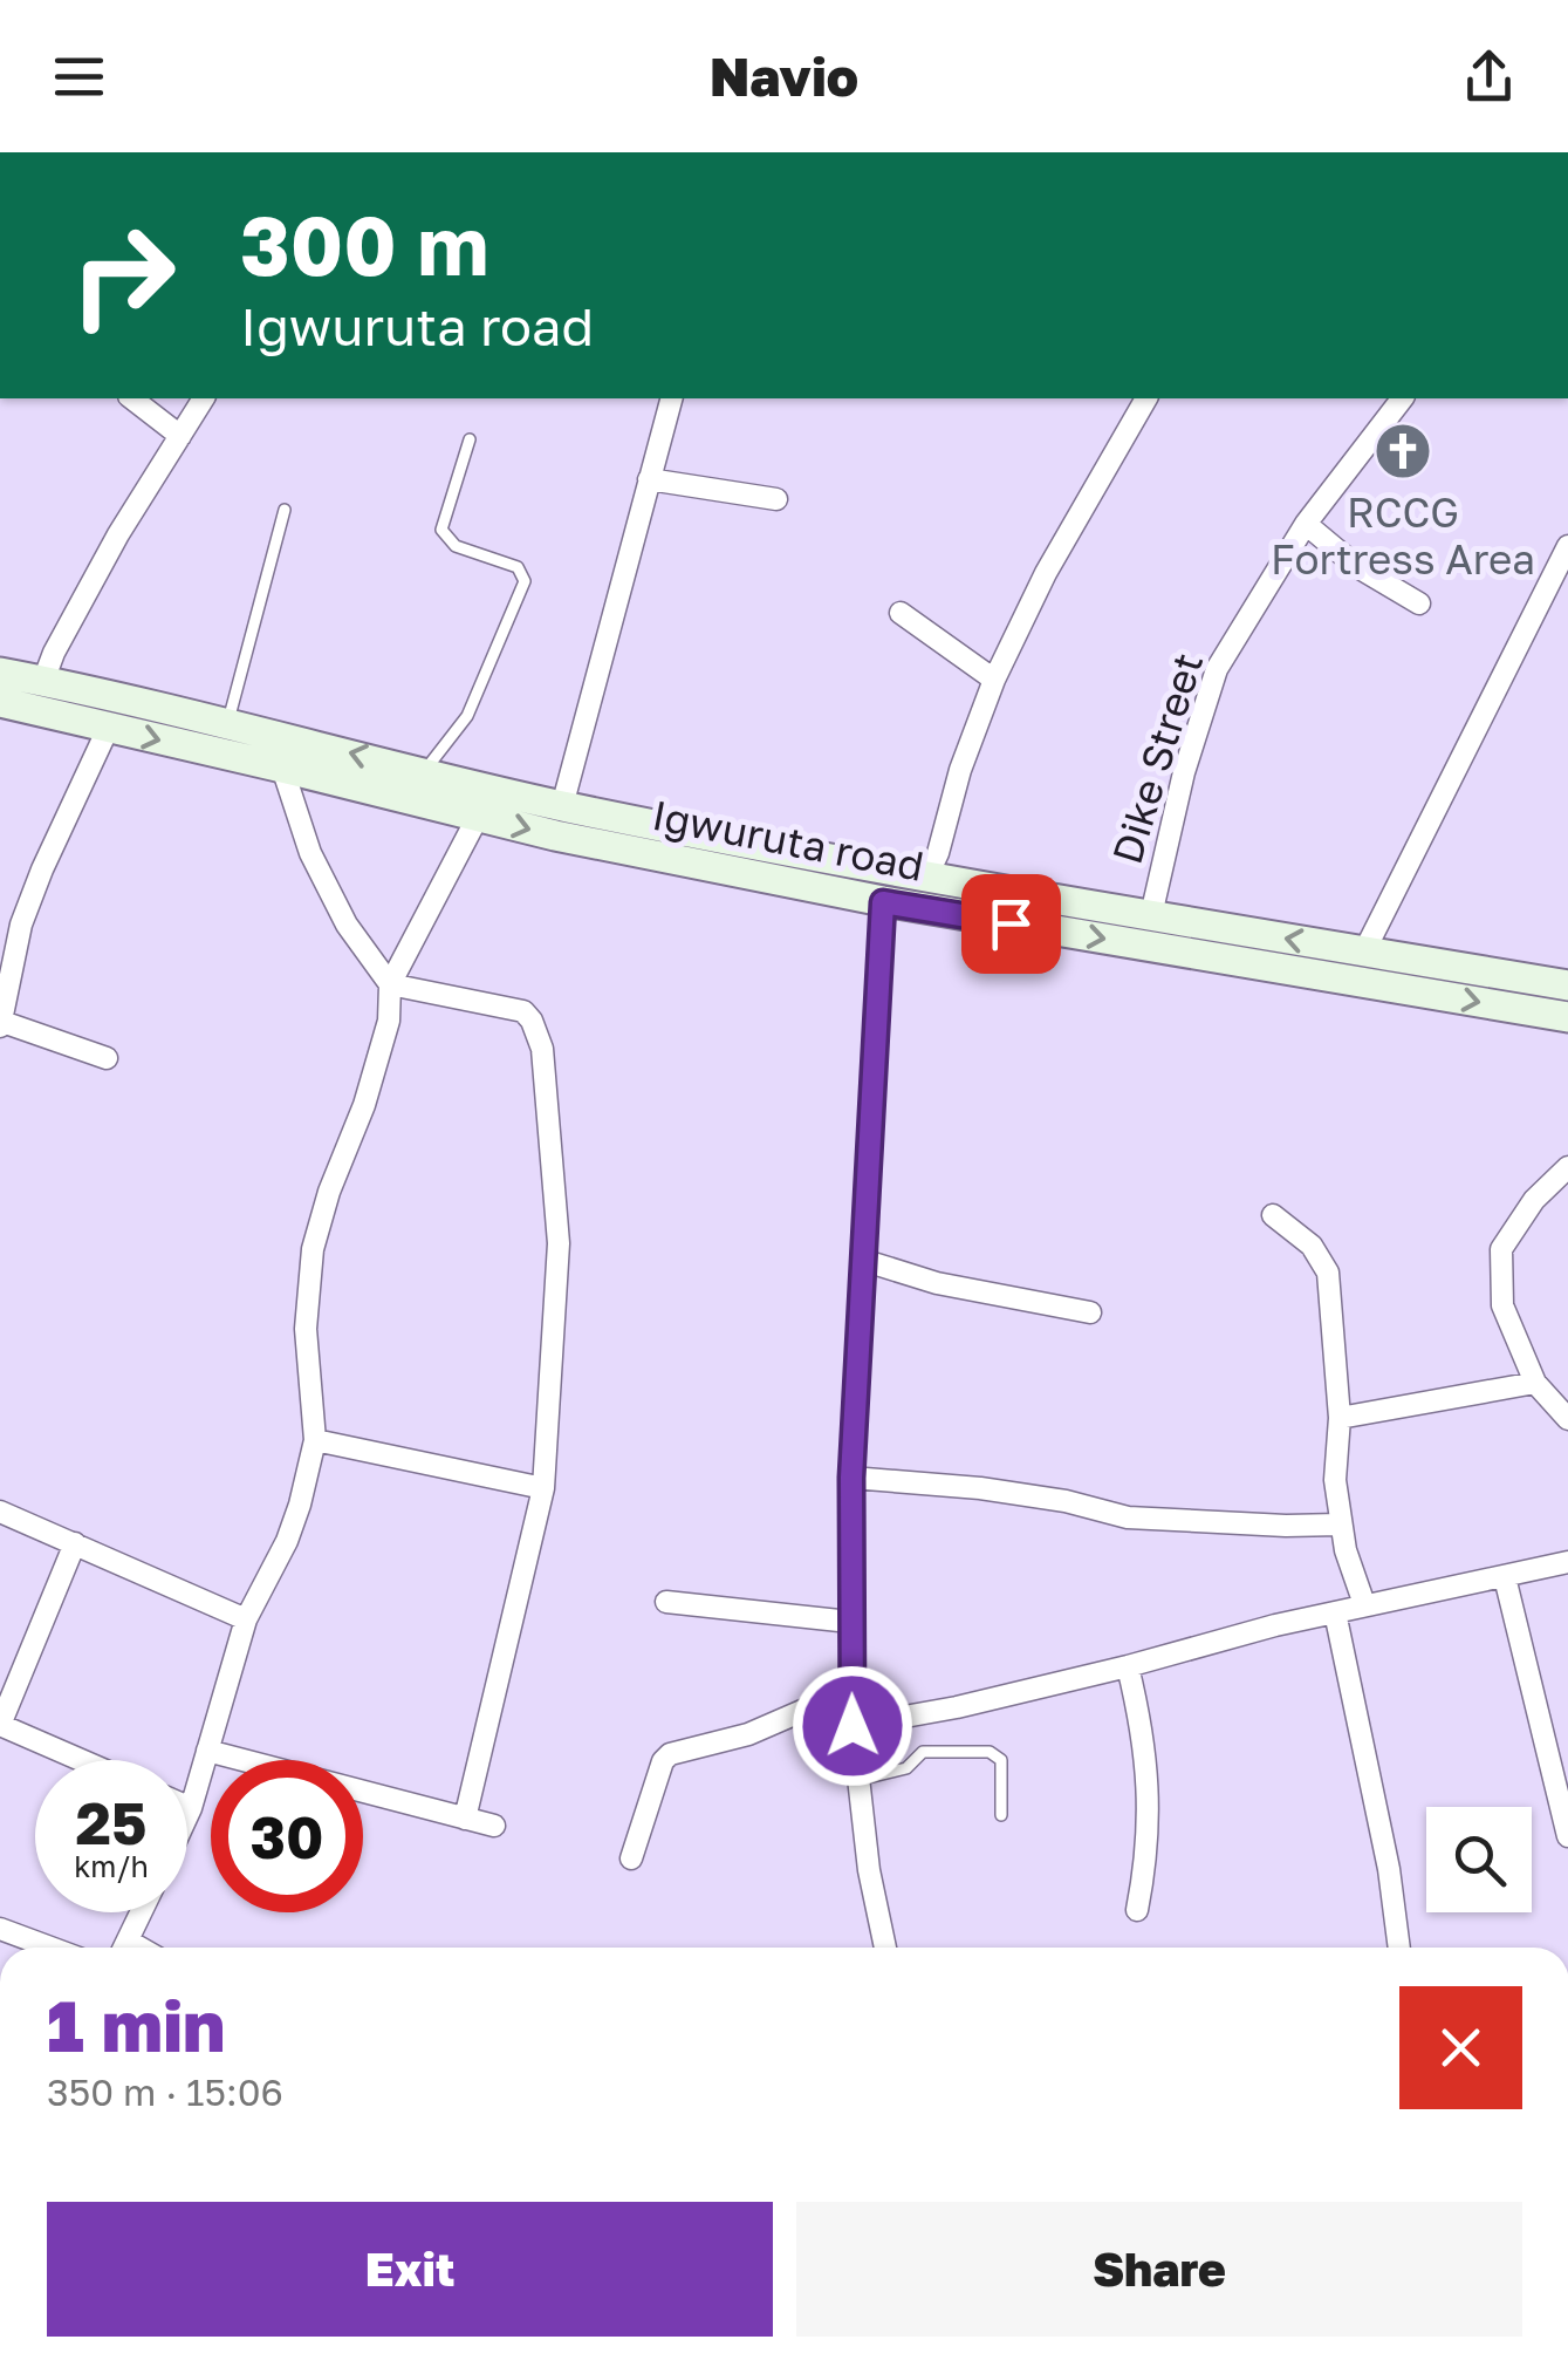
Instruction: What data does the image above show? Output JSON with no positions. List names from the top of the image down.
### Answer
{
  "streets": {
    "main road": ["Igwuruta road"],
    "street": ["Dike Street"]
  },
  "crossings": [
    ["Dike Street", "Igwuruta road"]
  ],
  "places": {
    "church": ["RCCG Fortress Area"]
  },
  "page": {
    "header": "Navio",
    "turn": ["300 m", "Igwuruta road"],
    "speed": "25 km/h",
    "limit": "30",
    "heading": ["1 min", "350 m · 15:06"],
    "buttons": ["Exit", "Share"]
  }
}
